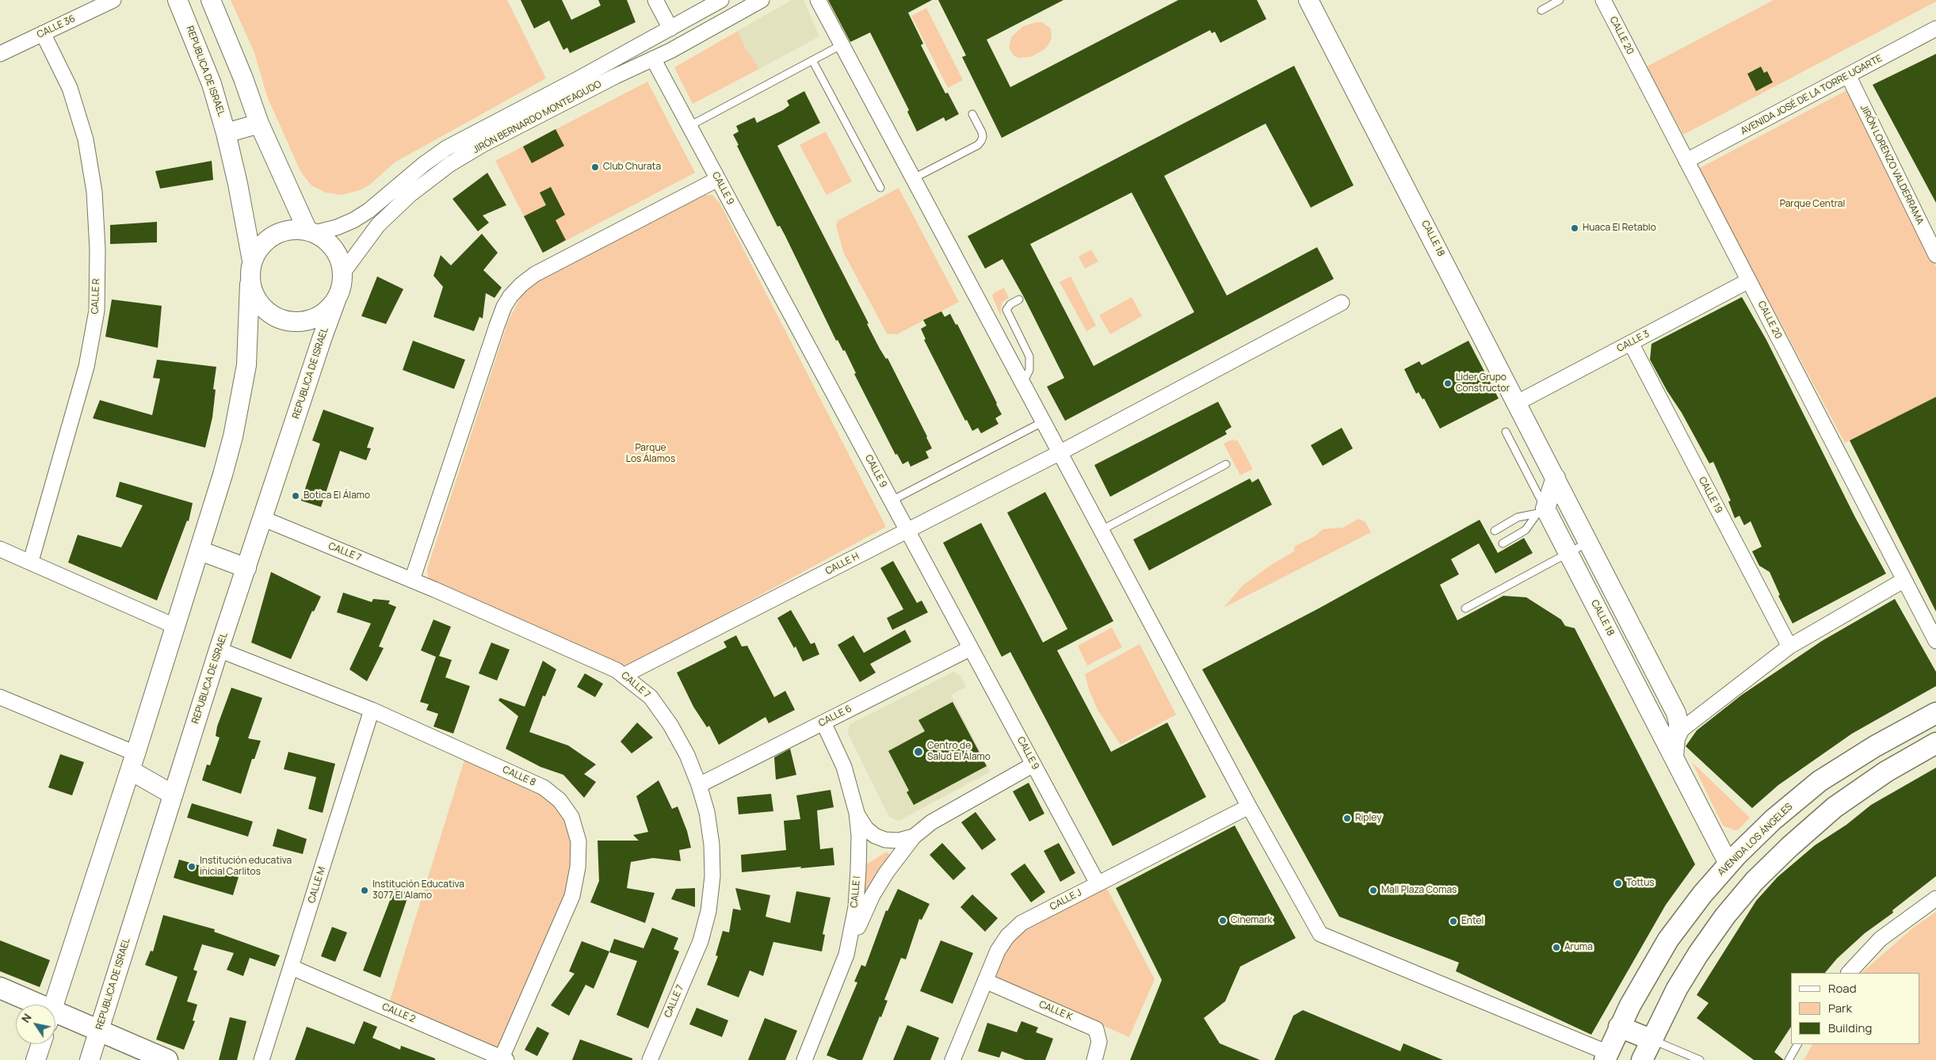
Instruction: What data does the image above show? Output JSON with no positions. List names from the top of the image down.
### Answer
{
  "streets": {
    "main road": ["AVENIDA LOS ÁNGELES"],
    "street": [
      "CALLE 36",
      "CALLE 20",
      "REPUBLICA DE ISRAEL",
      "AVENIDA JOSÉ DE LA TORRE UGARTE",
      "JIRÓN BERNARDO MONTEAGUDO",
      "JIRÓN LORENZO VALDERRAMA",
      "CALLE 9",
      "CALLE 18",
      "CALLE R",
      "CALLE 3",
      "CALLE 19",
      "CALLE 7",
      "CALLE H",
      "CALLE 6",
      "CALLE 8",
      "CALLE M",
      "CALLE I",
      "CALLE J",
      "CALLE K",
      "CALLE 2"
    ]
  },
  "crossings": [
    ["CALLE 36", "CALLE R"],
    ["CALLE 20", "AVENIDA JOSÉ DE LA TORRE UGARTE"],
    ["CALLE 20", "CALLE 3"],
    ["REPUBLICA DE ISRAEL", "JIRÓN BERNARDO MONTEAGUDO"],
    ["REPUBLICA DE ISRAEL", "CALLE 7"],
    ["REPUBLICA DE ISRAEL", "CALLE 8"],
    ["AVENIDA JOSÉ DE LA TORRE UGARTE", "JIRÓN LORENZO VALDERRAMA"],
    ["JIRÓN BERNARDO MONTEAGUDO", "CALLE 9"],
    ["CALLE 9", "CALLE H"],
    ["CALLE 9", "CALLE 6"],
    ["CALLE 9", "CALLE J"],
    ["CALLE 18", "CALLE 3"],
    ["CALLE 18", "AVENIDA LOS ÁNGELES"],
    ["CALLE 3", "CALLE 19"],
    ["CALLE 7", "CALLE H"],
    ["CALLE 7", "CALLE 6"],
    ["CALLE 6", "CALLE I"],
    ["CALLE 8", "CALLE M"],
    ["CALLE 8", "CALLE 2"],
    ["CALLE M", "CALLE 2"],
    ["CALLE J", "CALLE K"]
  ],
  "parks": ["Parque Central", "Parque Los Álamos"],
  "places": [
    "Club Churata",
    "Huaca El Retablo",
    "Lider Grupo Constructor",
    "Botica El Álamo",
    "Centro de Salud El Álamo",
    "Ripley",
    "Institución educativa inicial Carlitos",
    "Tottus",
    "Institución Educativa 3077 El Alamo",
    "Mall Plaza Comas",
    "Cinemark",
    "Entel",
    "Aruma"
  ],
  "legend": ["Road", "Park", "Building"],
  "north": "top left"
}
